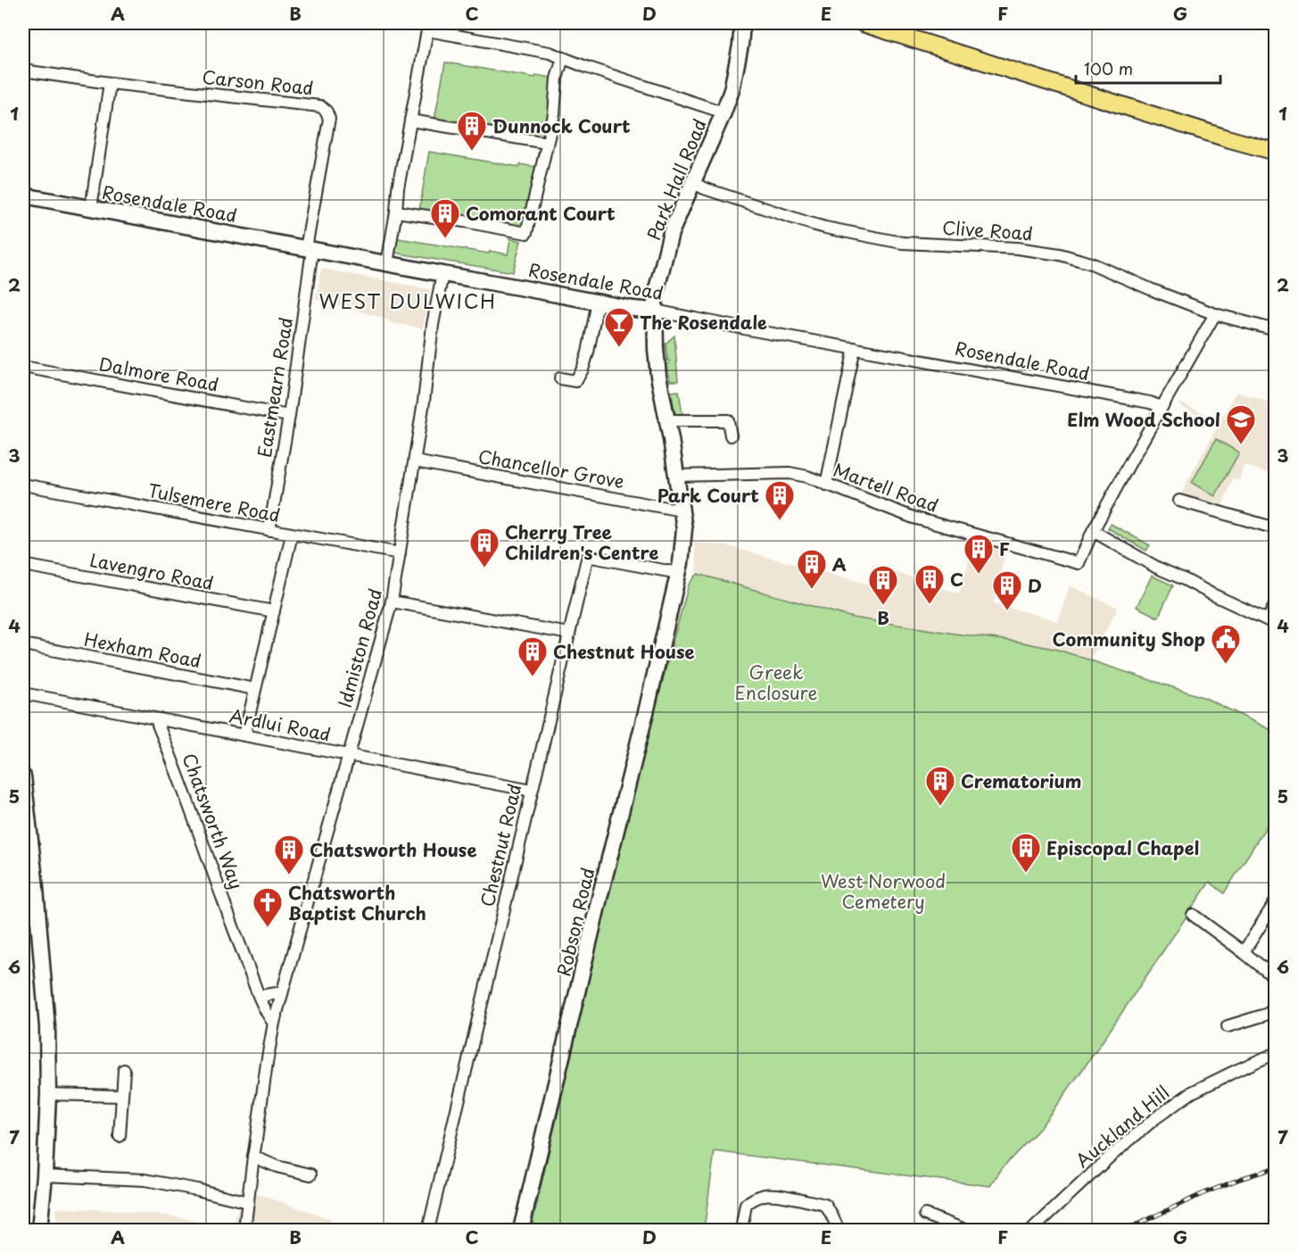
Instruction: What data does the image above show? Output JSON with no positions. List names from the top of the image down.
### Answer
{
  "streets": {
    "street": [
      "Carson Road",
      "Park Hall Road",
      "Rosendale Road",
      "Clive Road",
      "Dalmore Road",
      "Eastmearn Road",
      "Chancellor Grove",
      "Martell Road",
      "Tulsemere Road",
      "Lavengro Road",
      "Idmiston Road",
      "Hexham Road",
      "Ardlui Road",
      "Chatsworth Way",
      "Chestnut Road",
      "Robson Road",
      "Auckland Hill"
    ]
  },
  "crossings": [
    ["Carson Road", "Rosendale Road"],
    ["Carson Road", "Eastmearn Road"],
    ["Park Hall Road", "Rosendale Road"],
    ["Park Hall Road", "Clive Road"],
    ["Park Hall Road", "Chancellor Grove"],
    ["Park Hall Road", "Martell Road"],
    ["Park Hall Road", "Chestnut Road"],
    ["Park Hall Road", "Robson Road"],
    ["Rosendale Road", "Eastmearn Road"],
    ["Rosendale Road", "Idmiston Road"],
    ["Dalmore Road", "Eastmearn Road"],
    ["Eastmearn Road", "Tulsemere Road"],
    ["Chancellor Grove", "Idmiston Road"],
    ["Tulsemere Road", "Idmiston Road"],
    ["Idmiston Road", "Ardlui Road"],
    ["Idmiston Road", "Chatsworth Way"],
    ["Ardlui Road", "Chatsworth Way"],
    ["Ardlui Road", "Chestnut Road"],
    ["Chestnut Road", "Robson Road"]
  ],
  "districts": ["WEST DULWICH"],
  "parks": ["Greek Enclosure", "West Norwood Cemetery"],
  "places": {
    "building": [
      "Dunnock Court",
      "Comorant Court",
      "Park Court",
      "Cherry Tree Children's Centre",
      "F",
      "A",
      "C",
      "B",
      "D",
      "Chestnut House",
      "Crematorium",
      "Episcopal Chapel",
      "Chatsworth House"
    ],
    "bar": ["The Rosendale"],
    "school or university": ["Elm Wood School"],
    "public building": ["Community Shop"],
    "church": ["Chatsworth Baptist Church"]
  },
  "scale_bar": "100 m",
  "grid": {
    "columns": [
      "A",
      "B",
      "C",
      "D",
      "E",
      "F",
      "G"
    ],
    "rows": [
      "1",
      "2",
      "3",
      "4",
      "5",
      "6",
      "7"
    ]
  }
}
